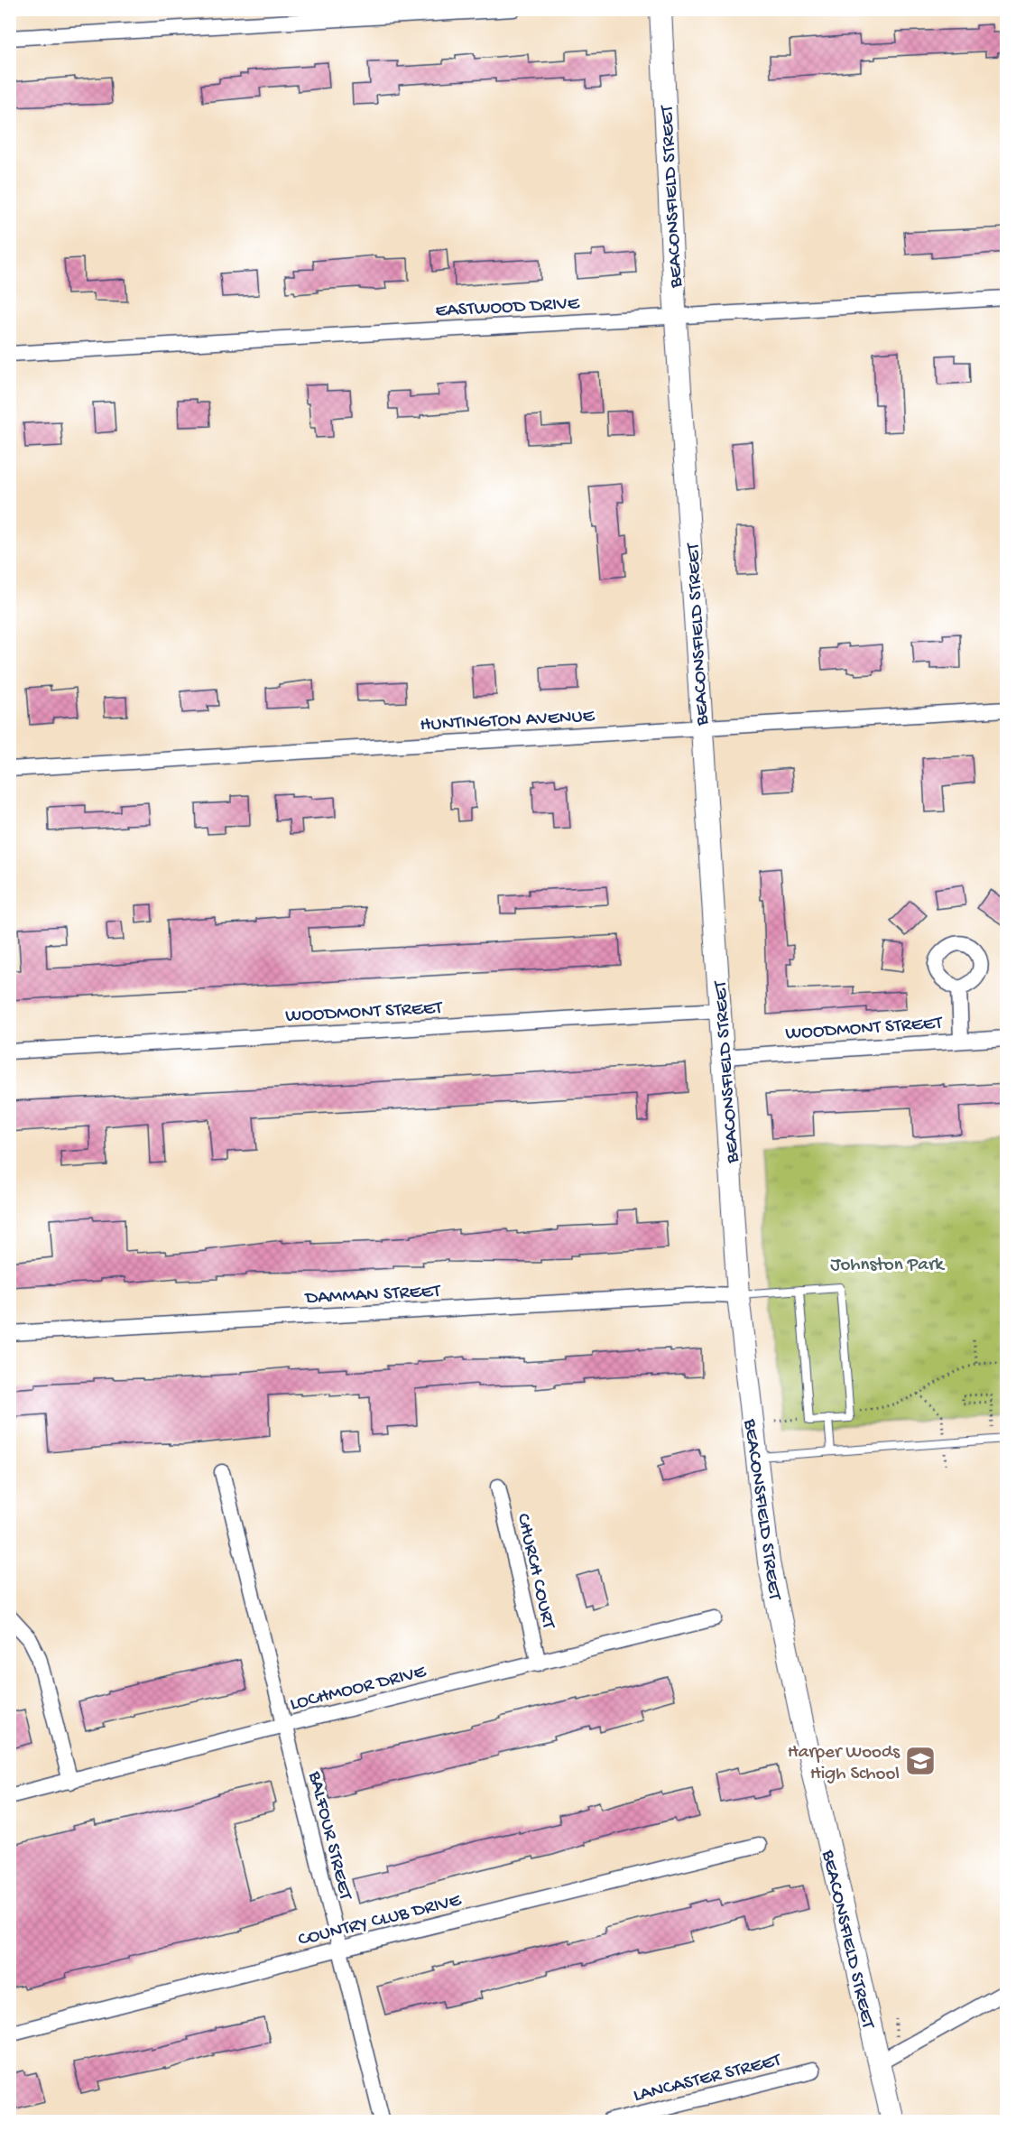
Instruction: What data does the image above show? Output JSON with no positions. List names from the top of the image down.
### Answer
{
  "streets": {
    "street": [
      "BEACONSFIELD STREET",
      "EASTWOOD DRIVE",
      "HUNTINGTON AVENUE",
      "WOODMONT STREET",
      "DAMMAN STREET",
      "CHURCH COURT",
      "LOCHMOOR DRIVE",
      "BALFOUR STREET",
      "COUNTRY CLUB DRIVE",
      "LANCASTER STREET"
    ]
  },
  "crossings": [
    ["BEACONSFIELD STREET", "EASTWOOD DRIVE"],
    ["BEACONSFIELD STREET", "HUNTINGTON AVENUE"],
    ["BEACONSFIELD STREET", "WOODMONT STREET"],
    ["BEACONSFIELD STREET", "DAMMAN STREET"],
    ["CHURCH COURT", "LOCHMOOR DRIVE"],
    ["LOCHMOOR DRIVE", "BALFOUR STREET"],
    ["BALFOUR STREET", "COUNTRY CLUB DRIVE"]
  ],
  "parks": ["Johnston Park"],
  "places": {
    "school or university": ["Harper Woods High School"]
  }
}
